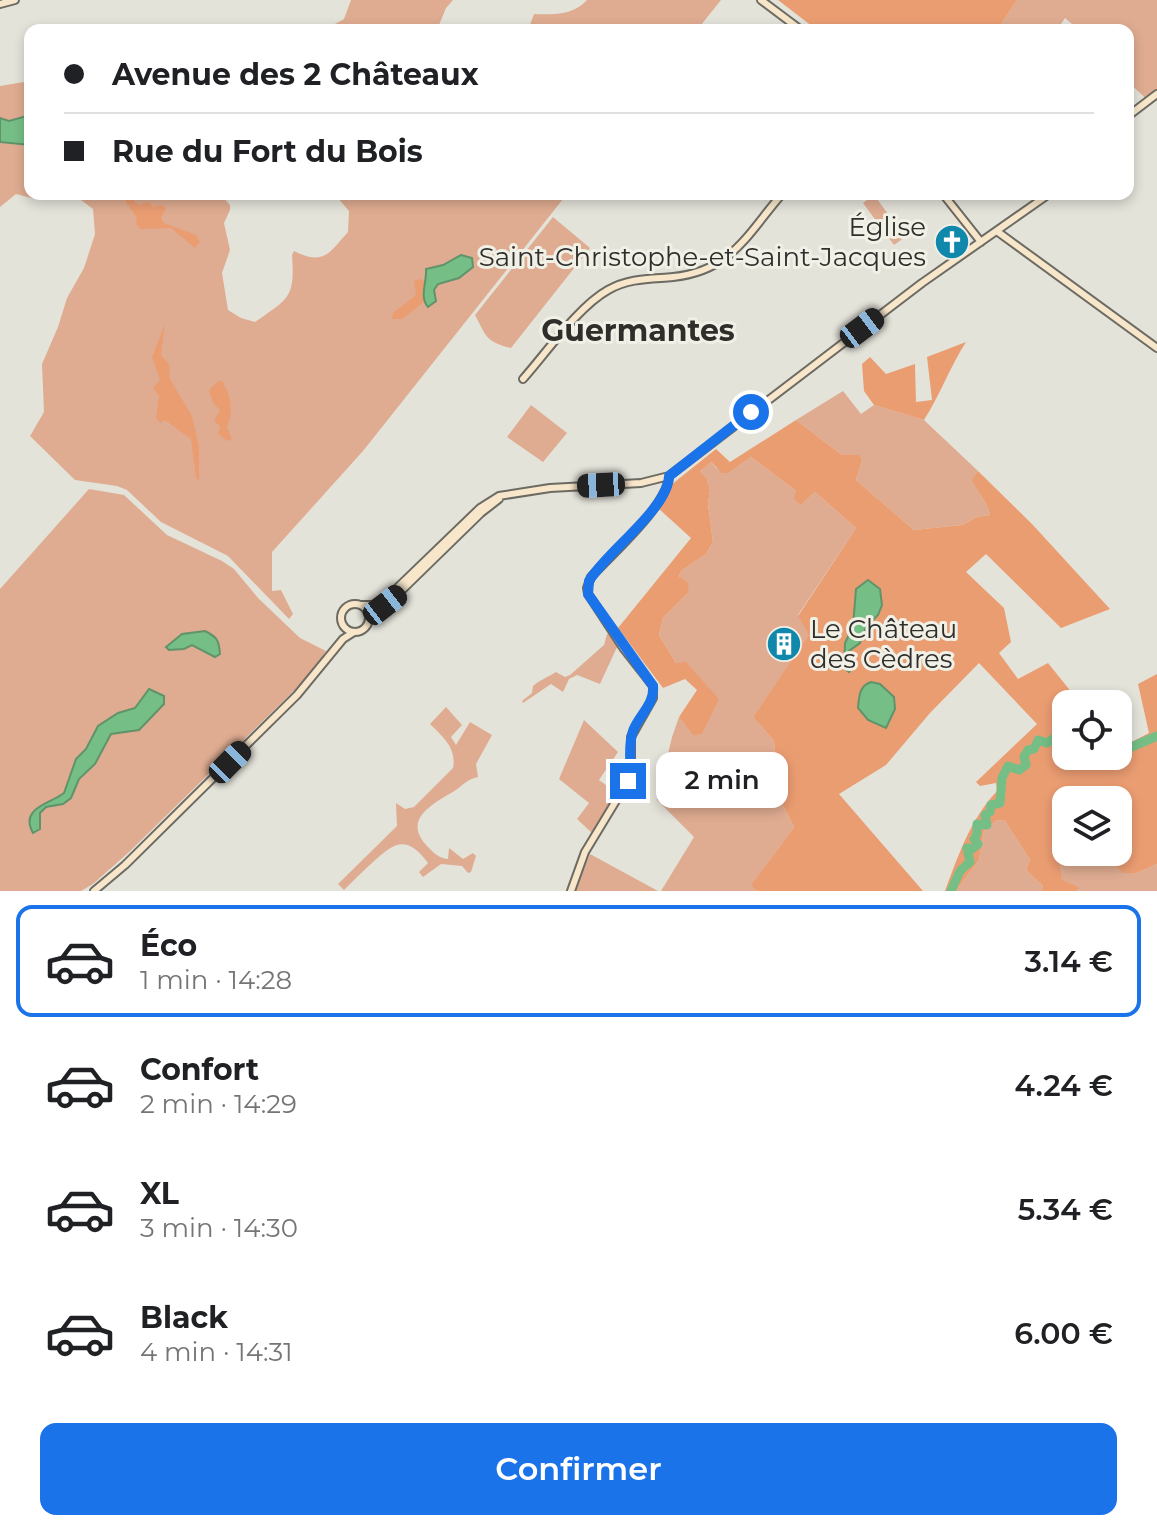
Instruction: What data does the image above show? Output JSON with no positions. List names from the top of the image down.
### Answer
{
  "districts": ["Guermantes"],
  "places": {
    "church": ["Église Saint-Christophe-et-Saint-Jacques"],
    "building": ["Le Château des Cèdres"]
  },
  "page": {
    "banner": ["Avenue des 2 Châteaux", "Rue du Fort du Bois"],
    "bubble": "2 min",
    "list": [
      {
        "name": "Éco",
        "note": "1 min · 14:28",
        "value": "3.14 €"
      },
      {
        "name": "Confort",
        "note": "2 min · 14:29",
        "value": "4.24 €"
      },
      {
        "name": "XL",
        "note": "3 min · 14:30",
        "value": "5.34 €"
      },
      {
        "name": "Black",
        "note": "4 min · 14:31",
        "value": "6.00 €"
      }
    ],
    "buttons": "Confirmer"
  }
}
